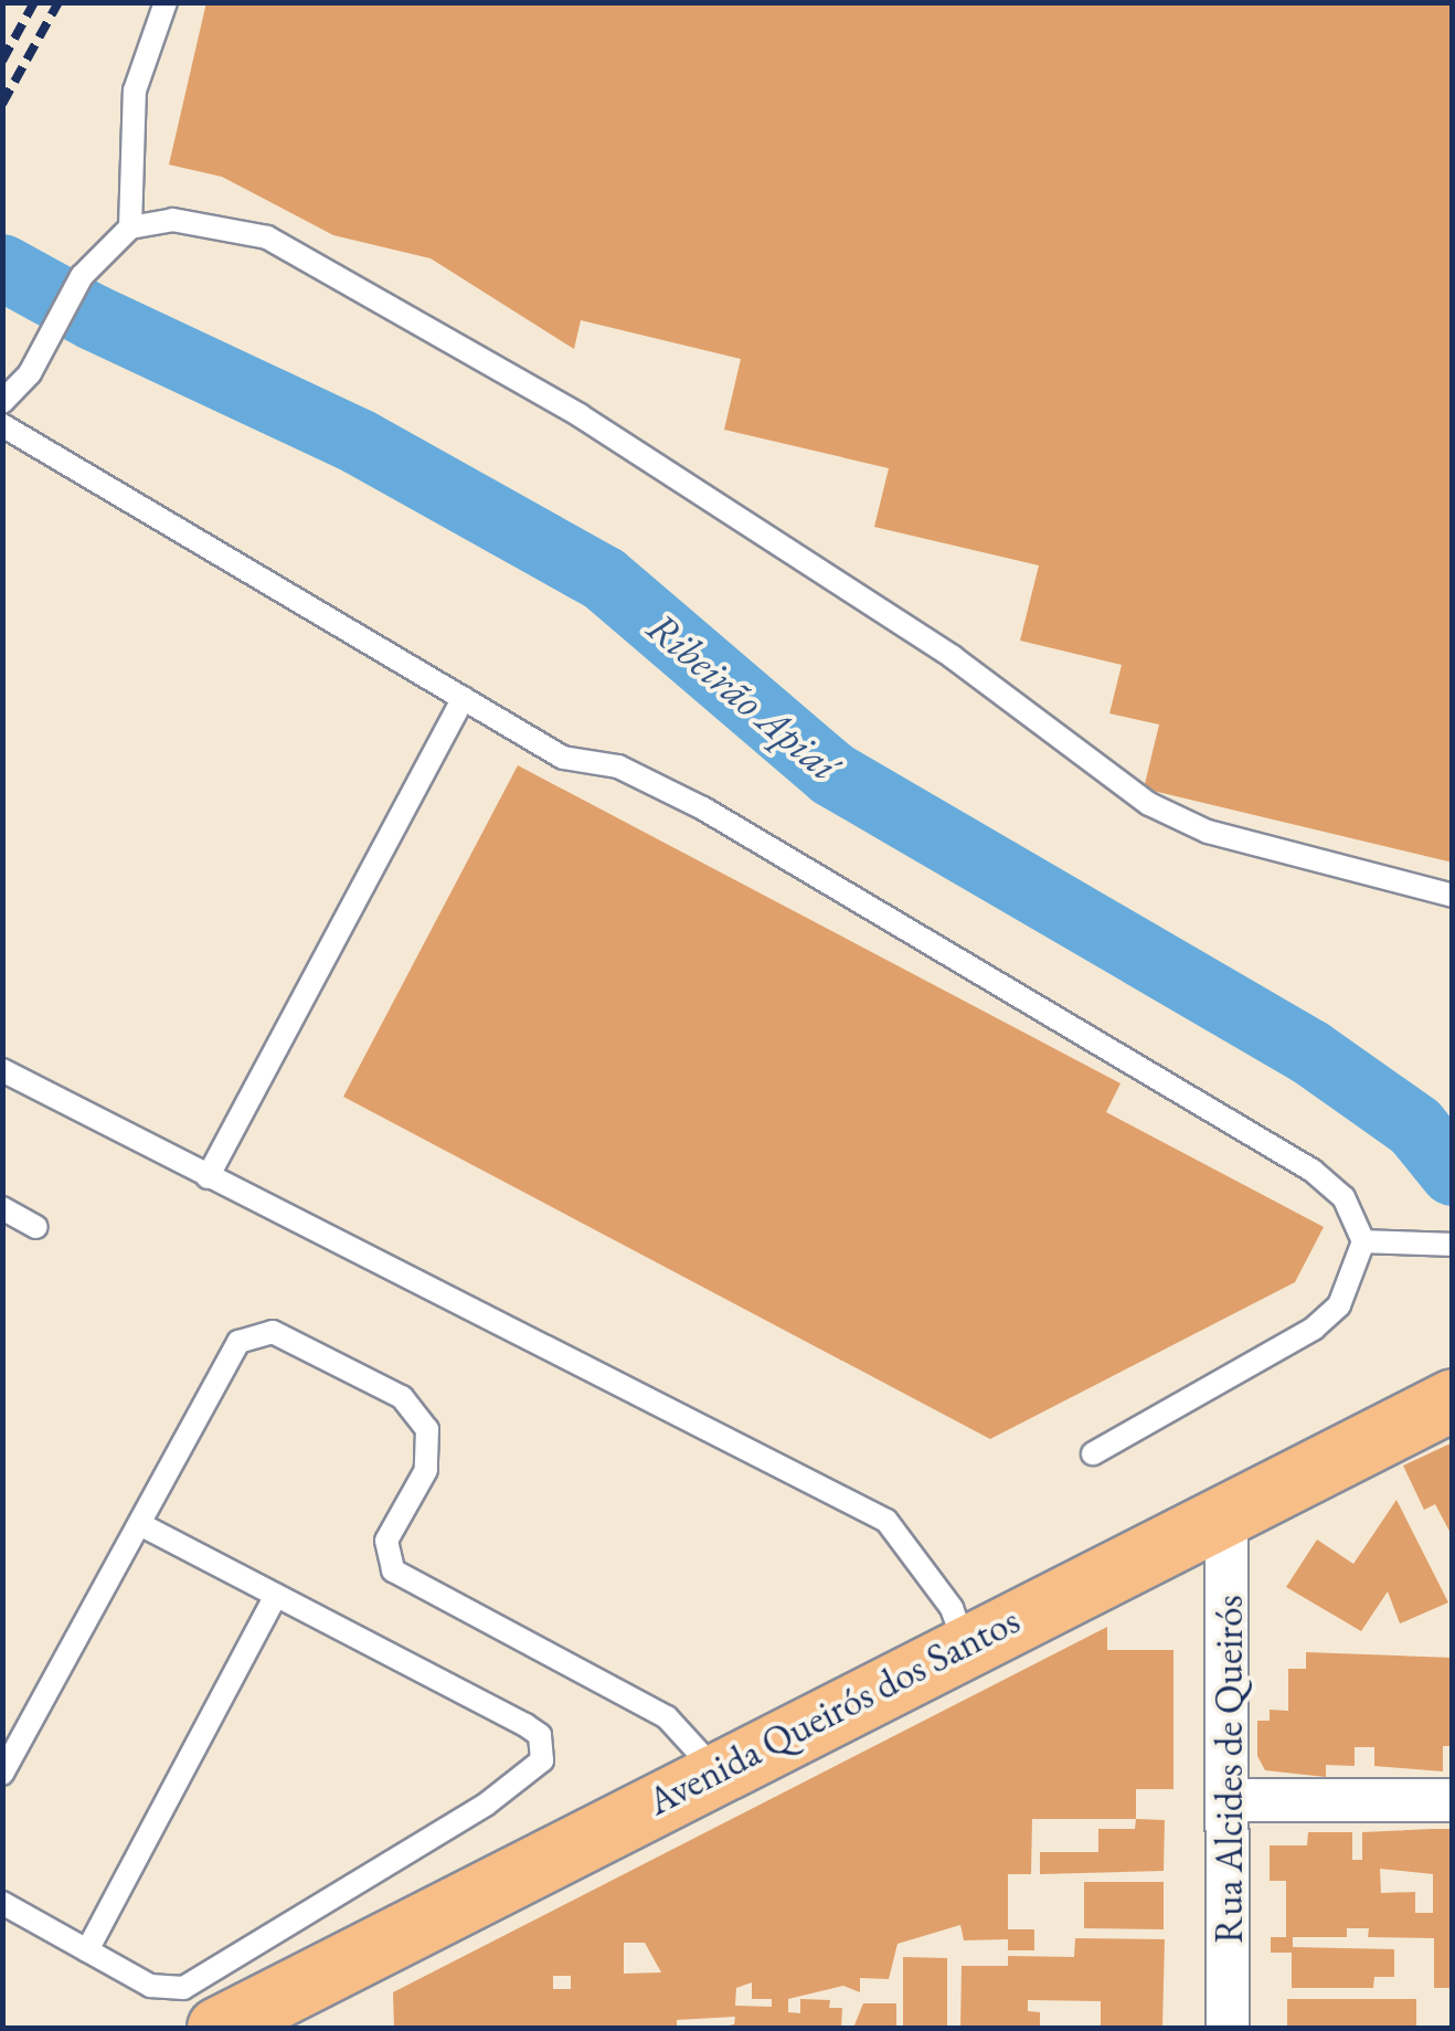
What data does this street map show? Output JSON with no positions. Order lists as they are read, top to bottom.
{
  "streets": {
    "main road": ["Avenida Queirós dos Santos"],
    "street": ["Rua Alcides de Queirós"]
  },
  "crossings": [
    ["Avenida Queirós dos Santos", "Rua Alcides de Queirós"]
  ],
  "water": ["Ribeirão Apiaí"]
}
